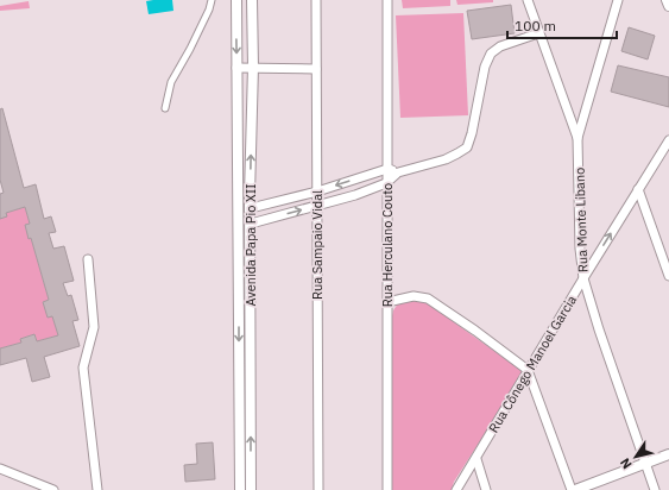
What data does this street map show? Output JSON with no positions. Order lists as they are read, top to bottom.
{
  "streets": {
    "street": [
      "Rua Monte Líbano",
      "Avenida Papa Pio XII",
      "Rua Sampaio Vidal",
      "Rua Herculano Couto",
      "Rua Cônego Manoel Garcia"
    ]
  },
  "crossings": [
    ["Rua Monte Líbano", "Rua Cônego Manoel Garcia"]
  ],
  "scale_bar": "100 m",
  "north": "bottom left"
}
